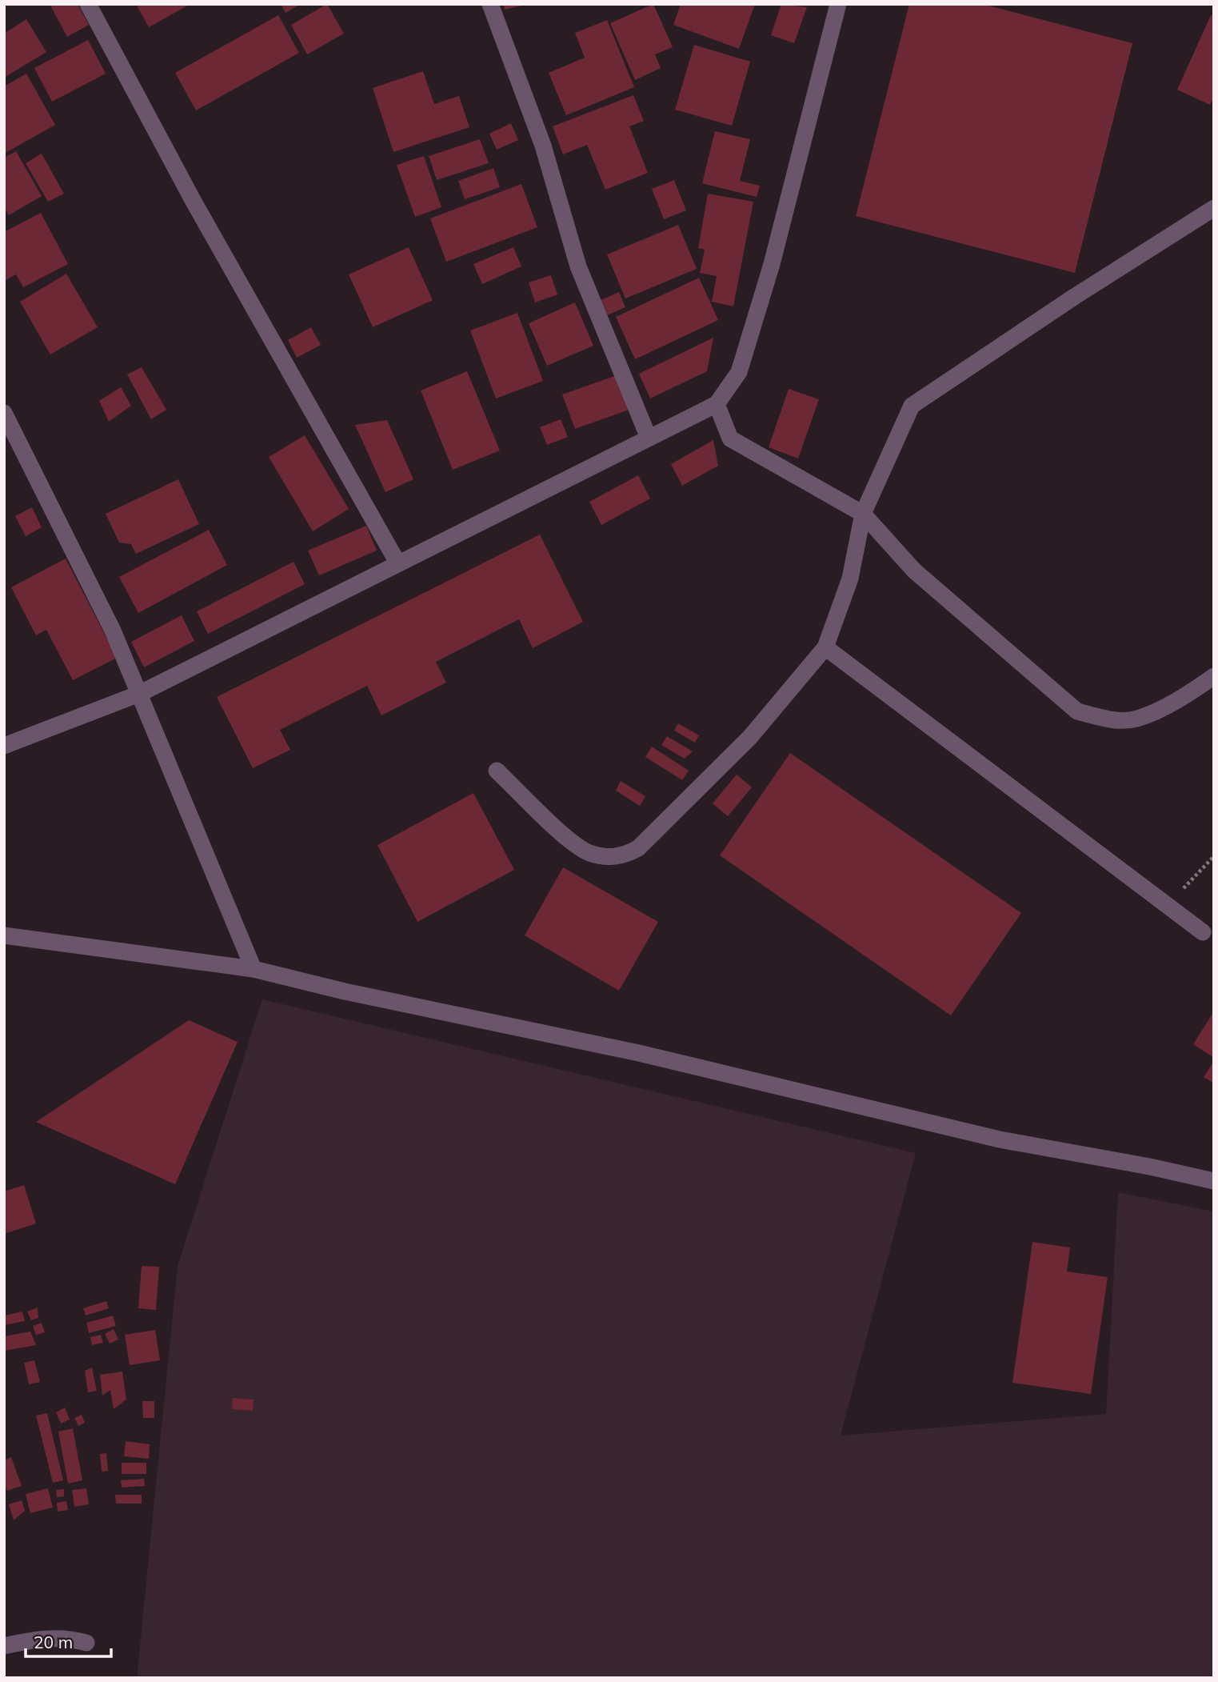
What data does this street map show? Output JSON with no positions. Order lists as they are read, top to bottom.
{
  "scale_bar": "20 m"
}
